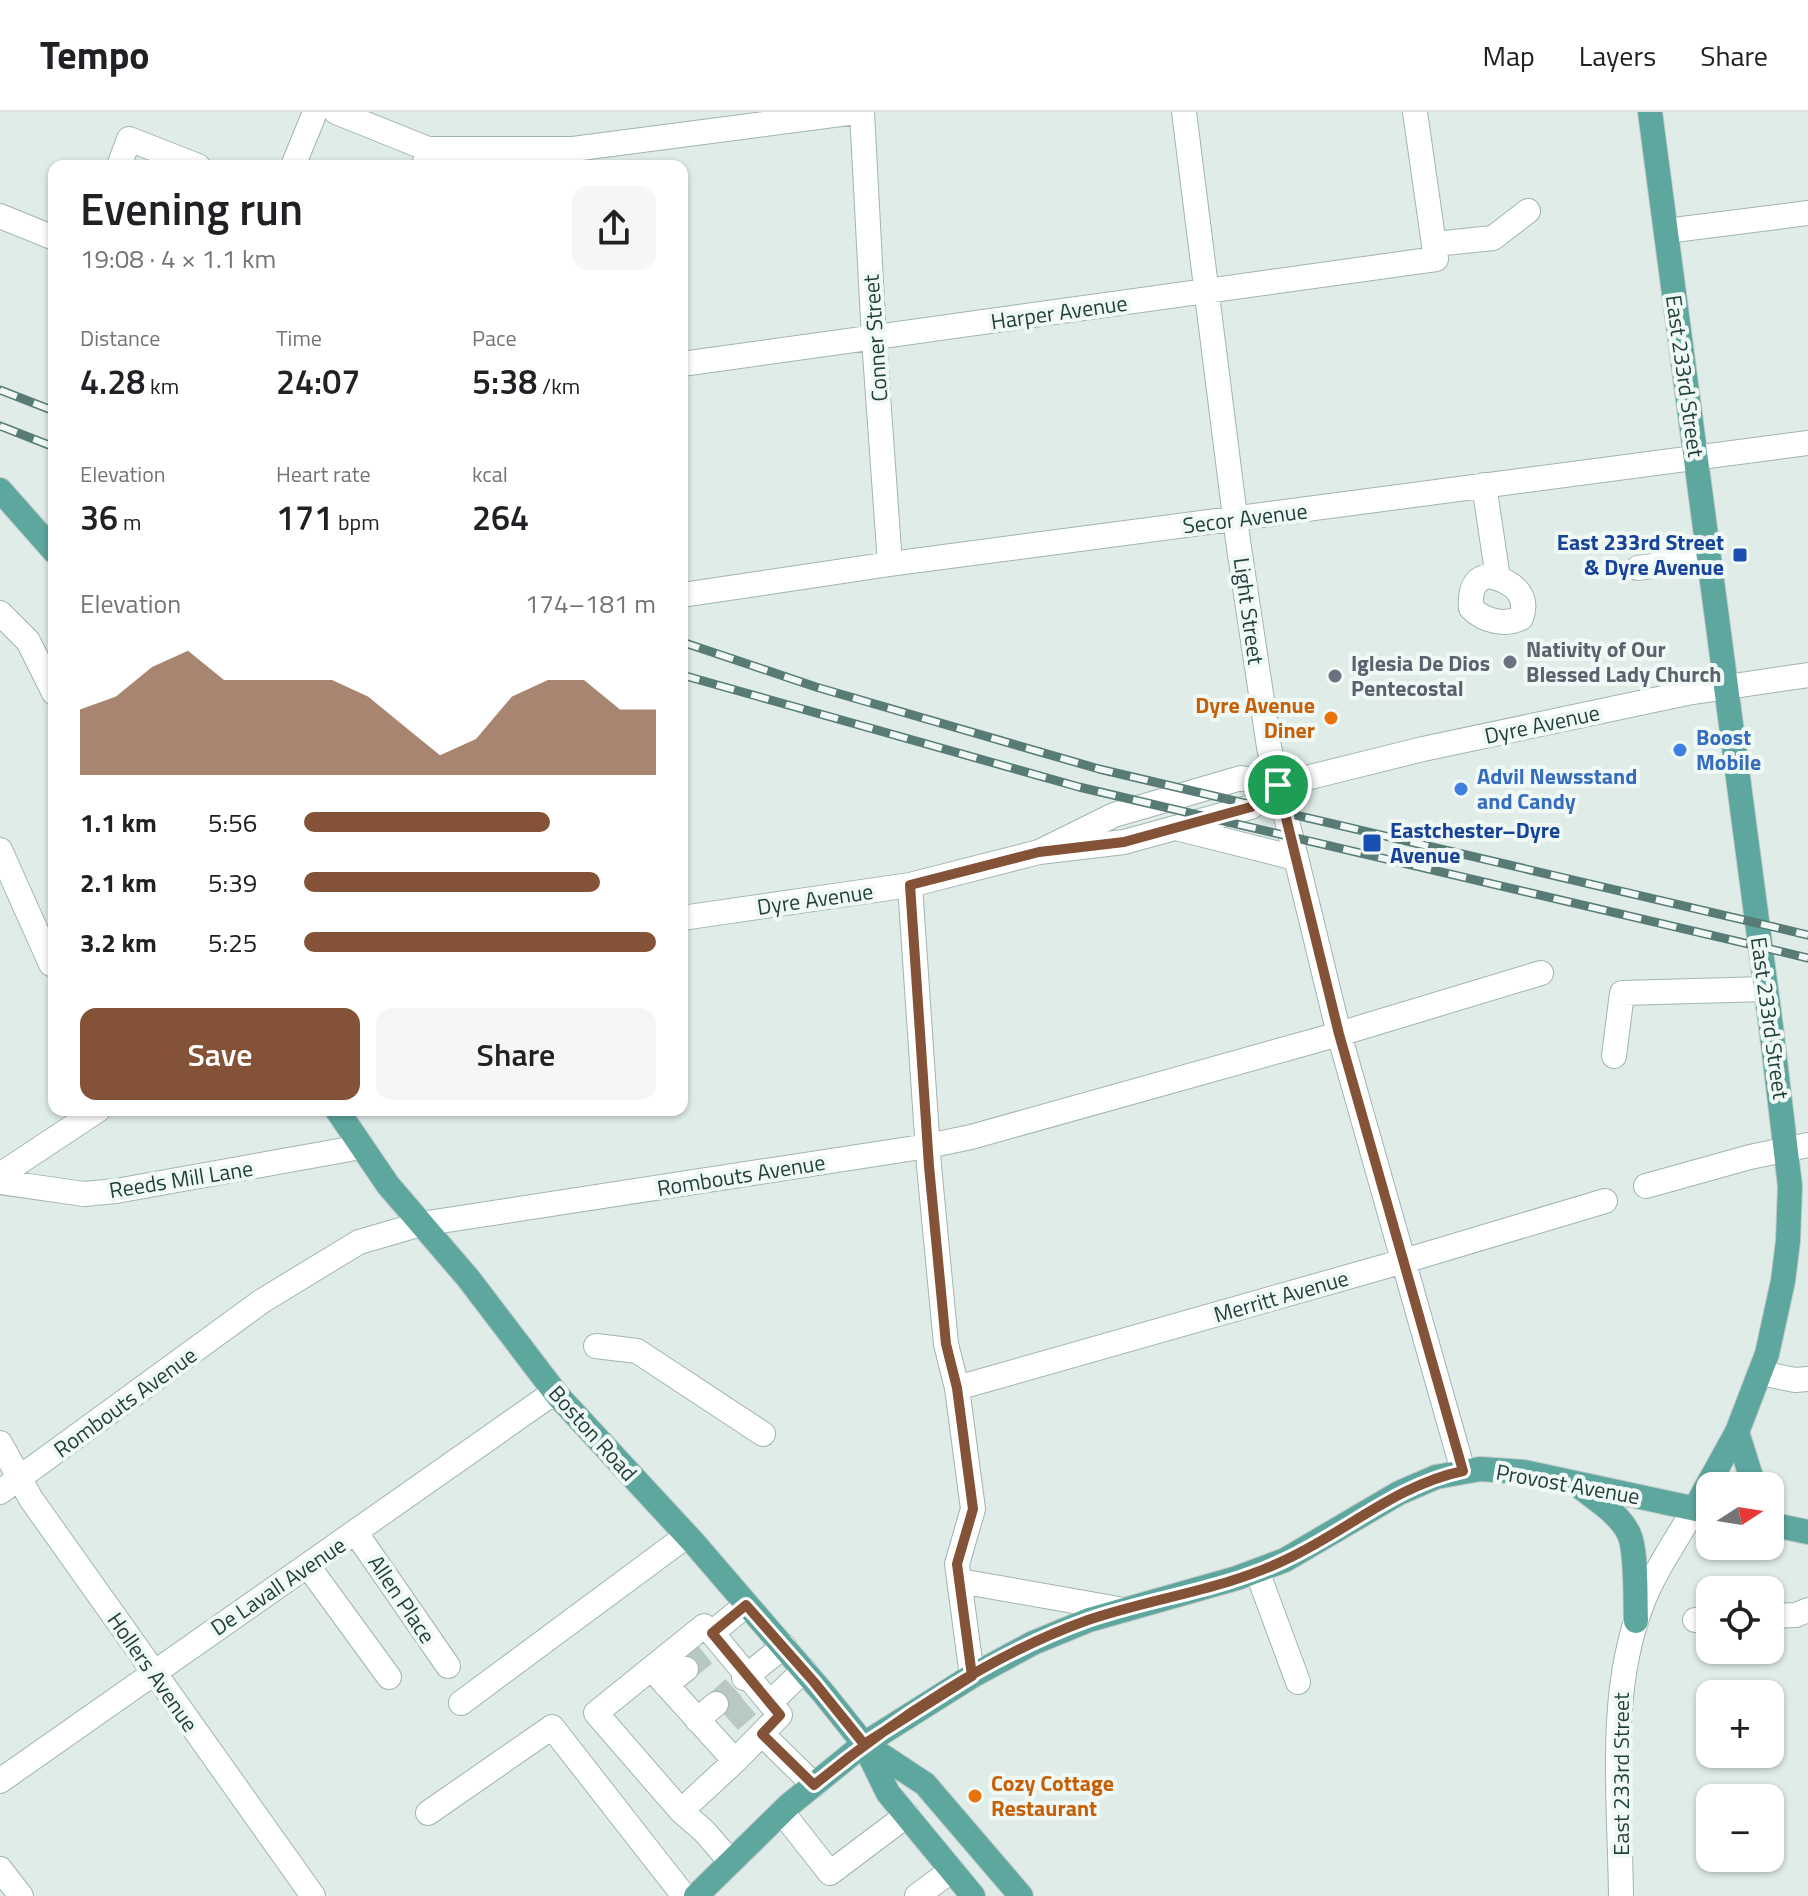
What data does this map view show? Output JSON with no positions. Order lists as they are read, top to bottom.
{
  "streets": {
    "main road": ["East 233rd Street", "Boston Road", "Provost Avenue"],
    "street": [
      "Harper Avenue",
      "Conner Street",
      "Secor Avenue",
      "Light Street",
      "Dyre Avenue",
      "Rombouts Avenue",
      "Reeds Mill Lane",
      "Merritt Avenue",
      "De Lavall Avenue",
      "Allen Place",
      "Hollers Avenue"
    ]
  },
  "crossings": [
    ["Harper Avenue", "Conner Street"],
    ["Harper Avenue", "Light Street"],
    ["Conner Street", "Secor Avenue"],
    ["East 233rd Street", "Secor Avenue"],
    ["East 233rd Street", "Dyre Avenue"],
    ["Secor Avenue", "Light Street"],
    ["Light Street", "Dyre Avenue"],
    ["Light Street", "Rombouts Avenue"],
    ["Light Street", "Merritt Avenue"],
    ["Light Street", "Provost Avenue"],
    ["Rombouts Avenue", "Boston Road"],
    ["Rombouts Avenue", "Hollers Avenue"],
    ["Reeds Mill Lane", "Boston Road"],
    ["Boston Road", "Provost Avenue"],
    ["Boston Road", "De Lavall Avenue"],
    ["De Lavall Avenue", "Allen Place"],
    ["De Lavall Avenue", "Hollers Avenue"]
  ],
  "places": {
    "transit": ["East 233rd Street & Dyre Avenue", "Eastchester–Dyre Avenue"],
    "other": [
      "Nativity of Our Blessed Lady Church",
      "Iglesia De Dios Pentecostal",
      "Dyre Avenue Diner",
      "Boost Mobile",
      "Advil Newsstand and Candy",
      "Cozy Cottage Restaurant"
    ]
  },
  "north": "right",
  "page": {
    "header": "Tempo",
    "nav": ["Map", "Layers", "Share"],
    "heading": ["Evening run", "19:08 · 4 × 1.1 km"],
    "stats": [
      ["Distance", "4.28 km"],
      ["Time", "24:07"],
      ["Pace", "5:38 /km"],
      ["Elevation", "36 m"],
      ["Heart rate", "171 bpm"],
      ["kcal", "264"]
    ],
    "chart": ["Elevation", "174–181 m"],
    "list": [
      {
        "name": "1.1 km",
        "note": "5:56"
      },
      {
        "name": "2.1 km",
        "note": "5:39"
      },
      {
        "name": "3.2 km",
        "note": "5:25"
      }
    ],
    "buttons": ["Save", "Share"],
    "map_buttons": ["+", "−"]
  }
}
